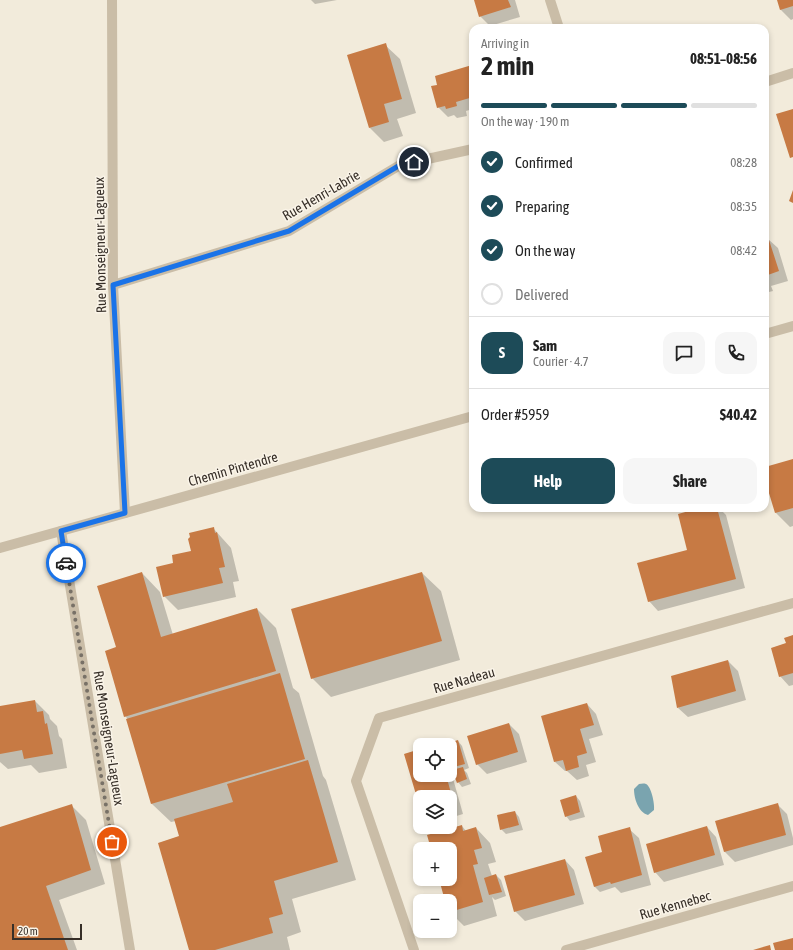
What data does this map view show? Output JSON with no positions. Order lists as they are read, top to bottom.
{
  "streets": {
    "street": [
      "Rue Henri-Labrie",
      "Rue Monseigneur-Lagueux",
      "Chemin Pintendre",
      "Rue Nadeau",
      "Rue Kennebec"
    ]
  },
  "crossings": [
    ["Rue Henri-Labrie", "Rue Monseigneur-Lagueux"],
    ["Rue Monseigneur-Lagueux", "Chemin Pintendre"]
  ],
  "scale_bar": "20 m",
  "page": {
    "heading": ["2 min", "Arriving in", "08:51–08:56"],
    "panel": [
      "Sam",
      "Courier · 4.7",
      "Order #5959",
      "$40.42"
    ],
    "bar": "On the way · 190 m",
    "list": [
      ["Confirmed", "08:28"],
      ["Preparing", "08:35"],
      ["On the way", "08:42"],
      "Delivered"
    ],
    "round": "S",
    "buttons": ["Help", "Share"],
    "map_buttons": ["+", "−"],
    "scale": "20 m"
  }
}
